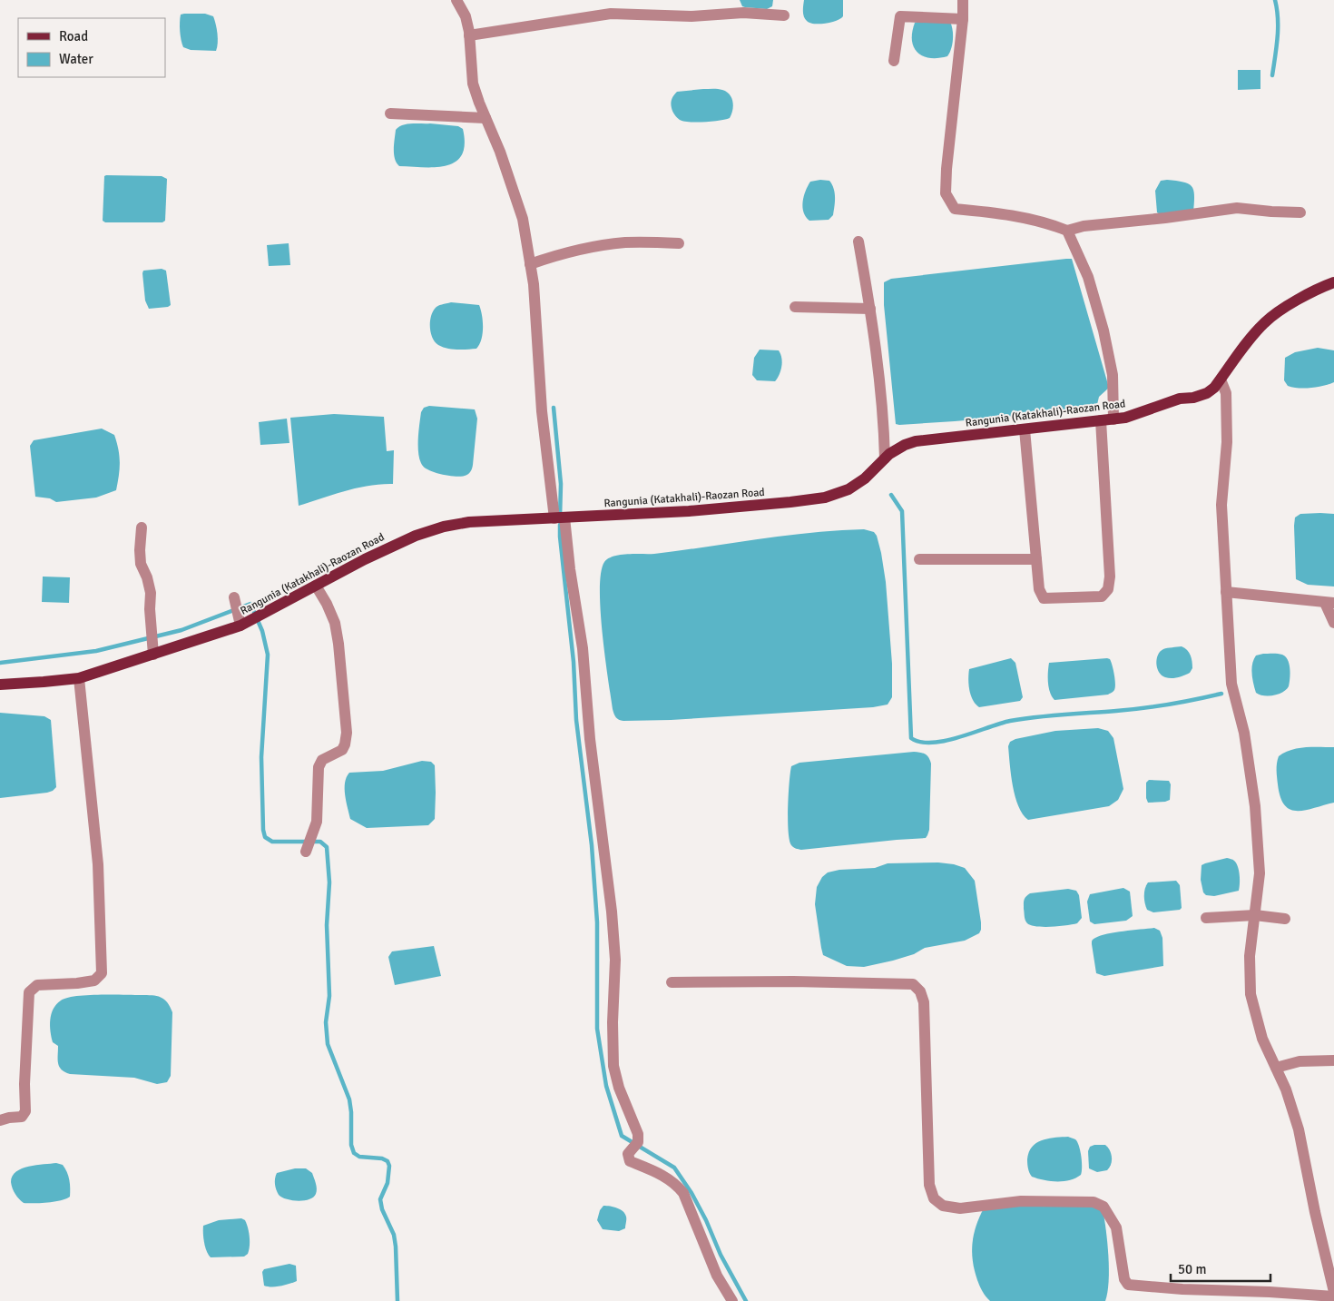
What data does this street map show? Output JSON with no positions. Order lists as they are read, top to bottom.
{
  "streets": {
    "main road": ["Rangunia (Katakhali)-Raozan Road"]
  },
  "legend": ["Road", "Water"],
  "scale_bar": "50 m"
}
